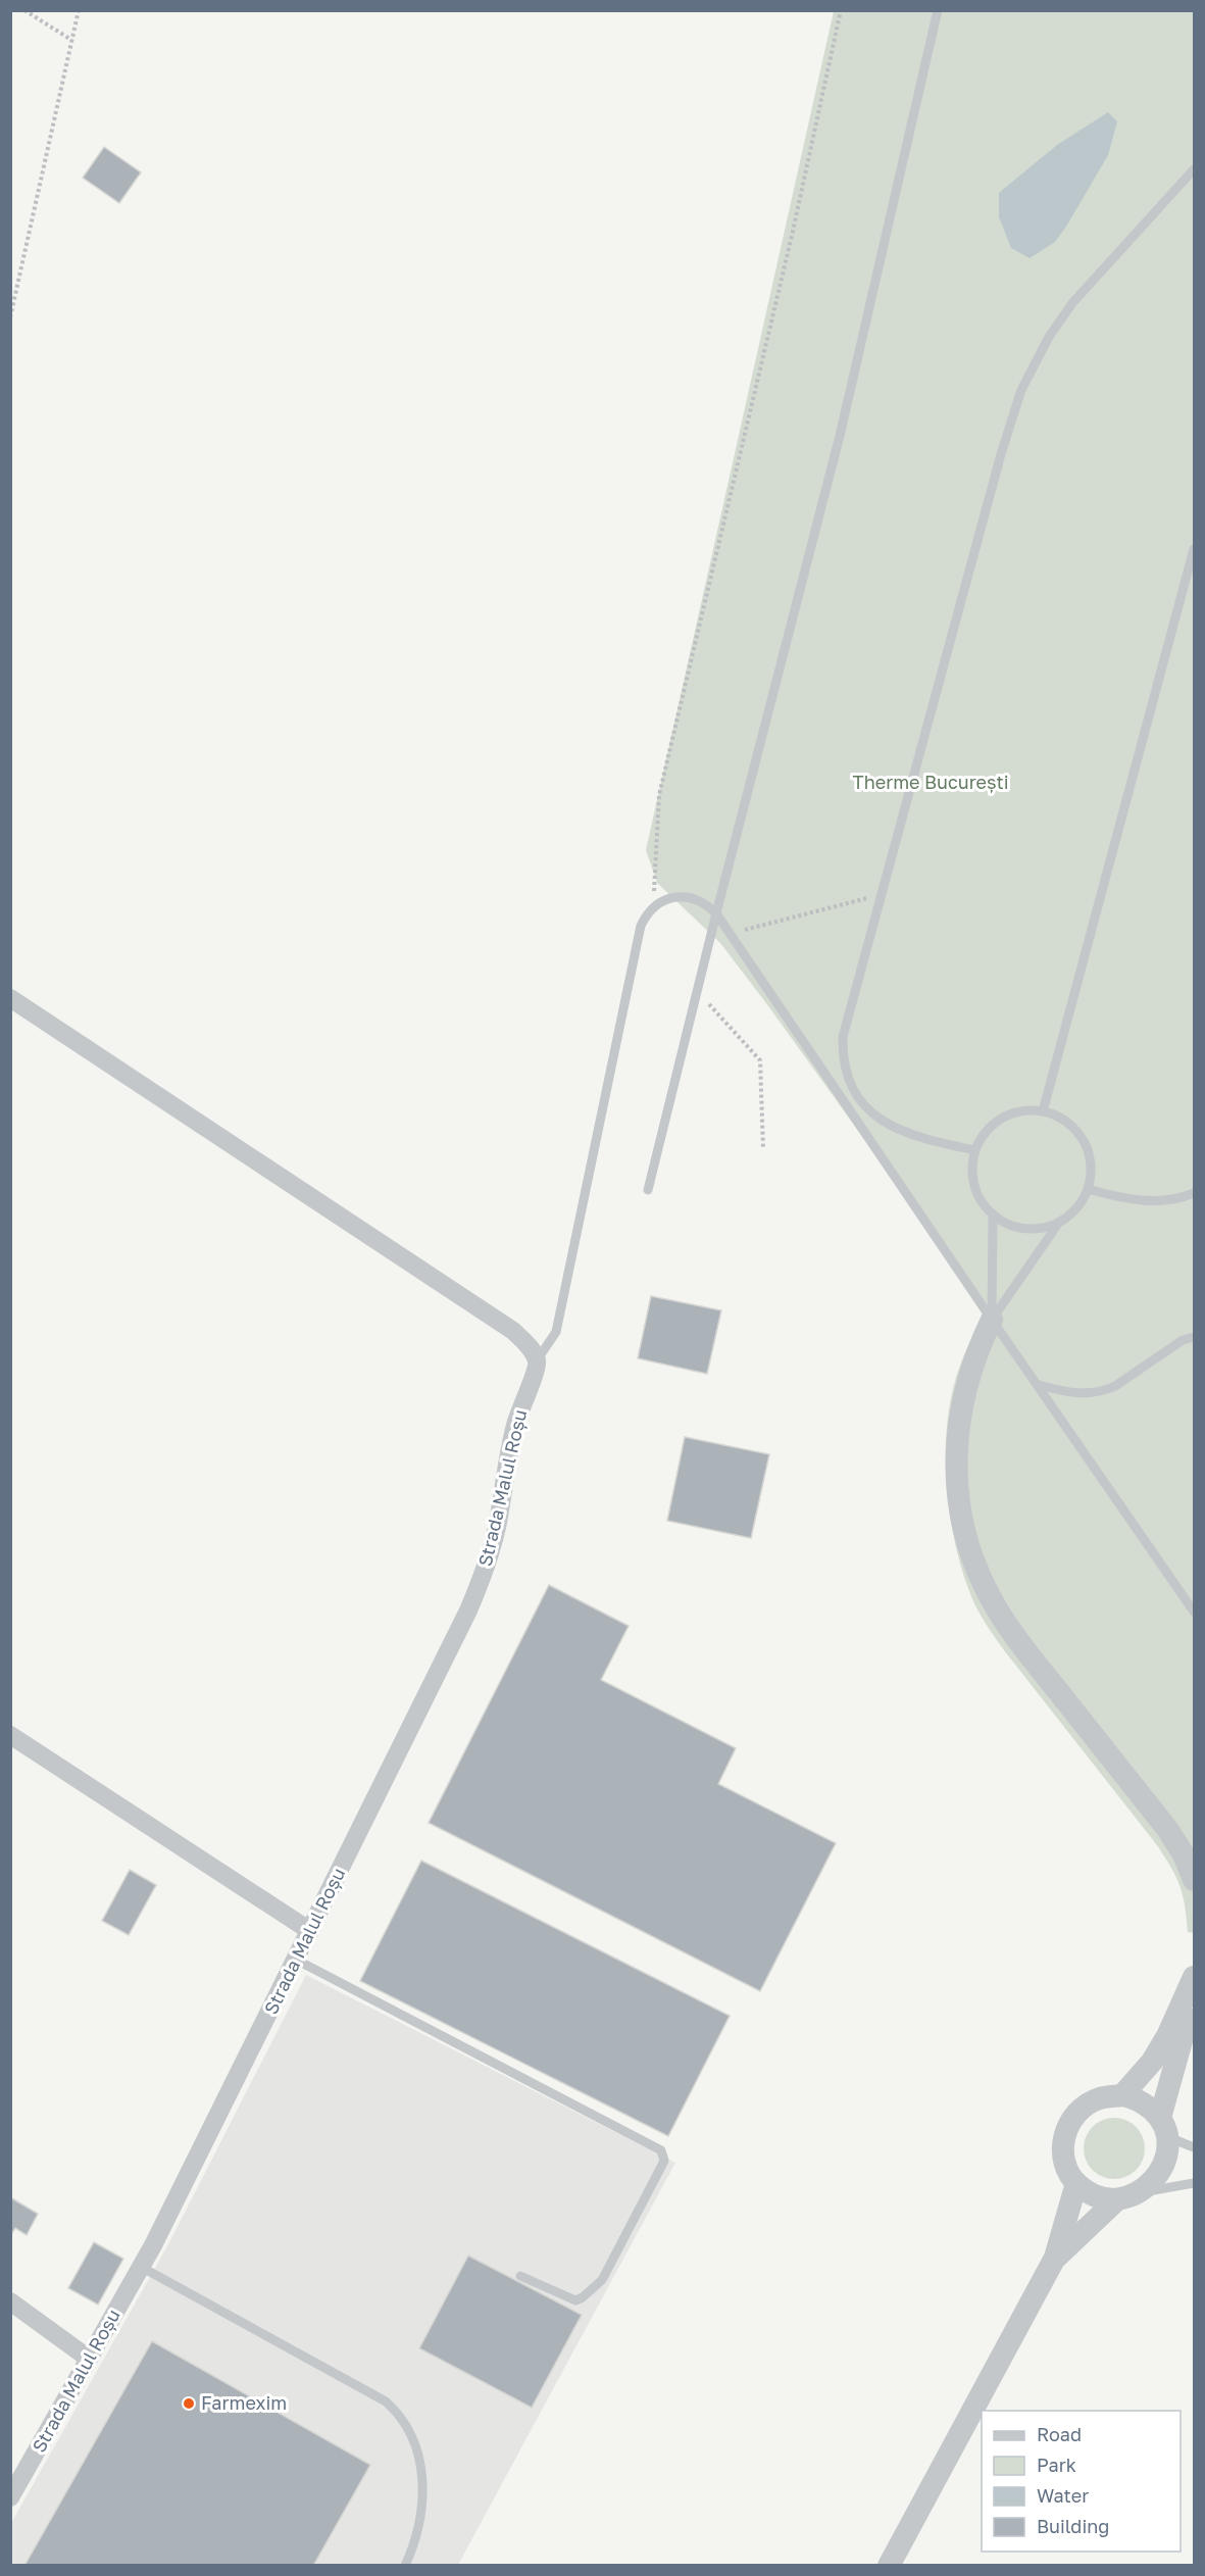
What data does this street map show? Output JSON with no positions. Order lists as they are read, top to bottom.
{
  "streets": {
    "street": ["Strada Malul Roșu"]
  },
  "parks": ["Therme București"],
  "places": ["Farmexim"],
  "legend": [
    "Road",
    "Park",
    "Water",
    "Building"
  ]
}
